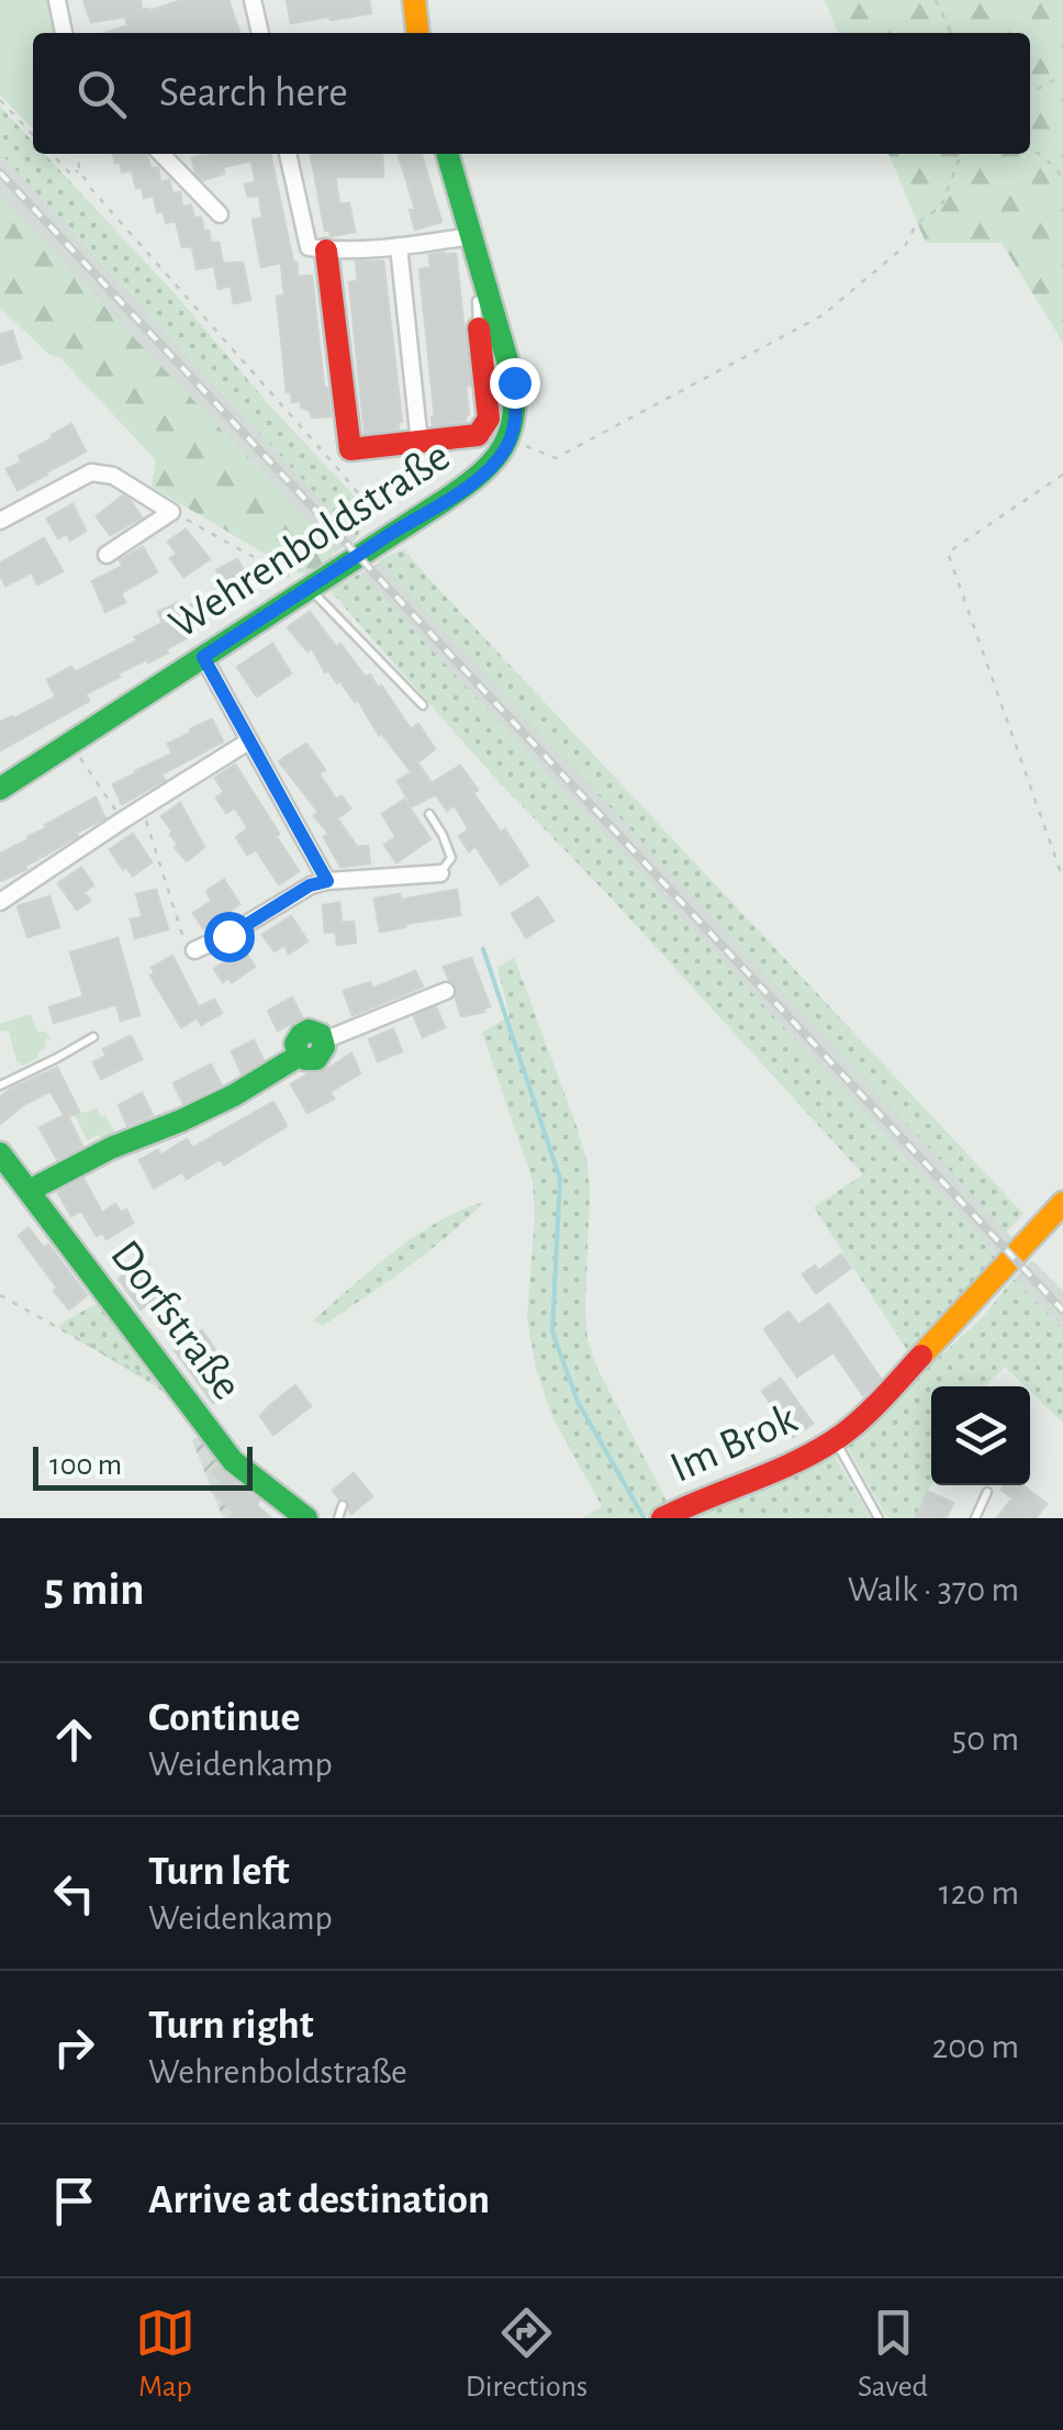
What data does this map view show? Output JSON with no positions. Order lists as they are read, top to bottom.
{
  "streets": {
    "street": ["Wehrenboldstraße", "Dorfstraße", "Im Brok"]
  },
  "scale_bar": "100 m",
  "page": {
    "search": "Search here",
    "scale": "100 m",
    "heading": ["5 min", "Walk · 370 m"],
    "list": [
      ["Continue", "Weidenkamp", "50 m"],
      ["Turn left", "Weidenkamp", "120 m"],
      ["Turn right", "Wehrenboldstraße", "200 m"],
      "Arrive at destination"
    ],
    "nav": ["Map", "Directions", "Saved"]
  }
}
